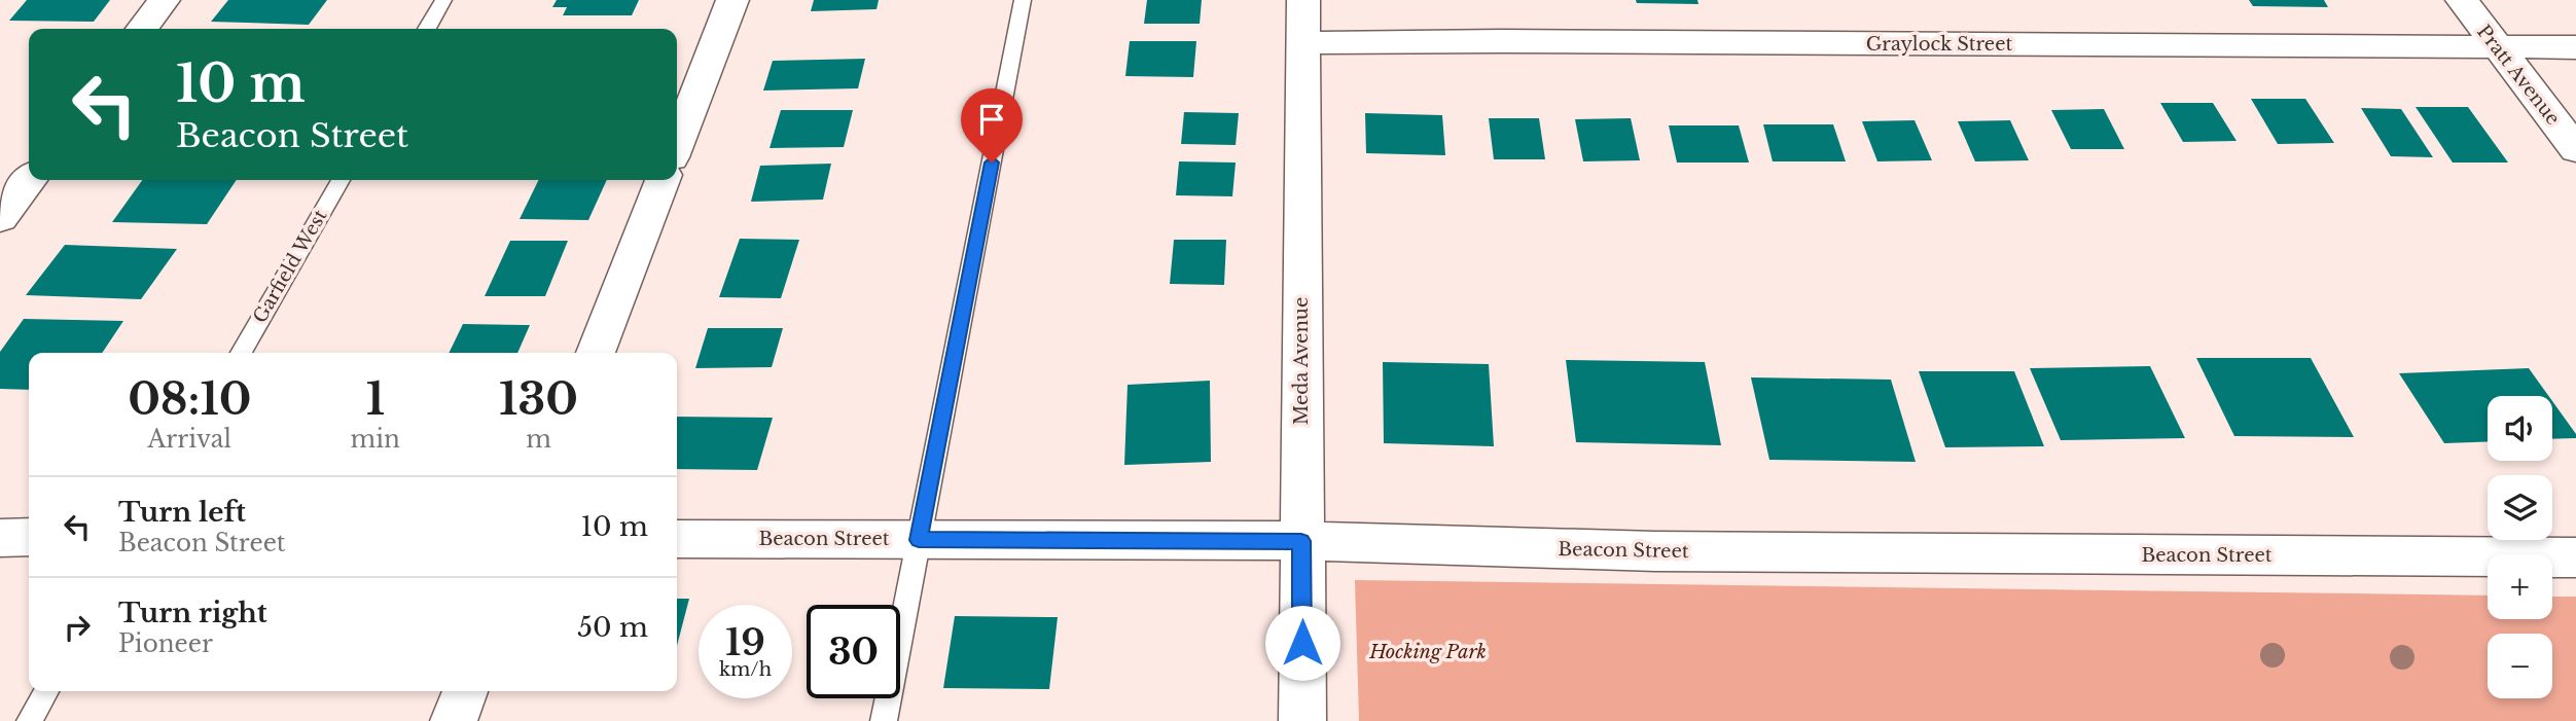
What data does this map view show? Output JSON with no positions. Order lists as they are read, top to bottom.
{
  "streets": {
    "street": [
      "Graylock Street",
      "Pratt Avenue",
      "Meda Avenue",
      "Beacon Street"
    ],
    "lane": ["Garfield West"]
  },
  "crossings": [
    ["Graylock Street", "Pratt Avenue"],
    ["Graylock Street", "Meda Avenue"],
    ["Meda Avenue", "Beacon Street"]
  ],
  "parks": ["Hocking Park"],
  "page": {
    "turn": ["10 m", "Beacon Street"],
    "eta": [
      "08:10",
      "Arrival",
      "1",
      "min",
      "130",
      "m"
    ],
    "map_buttons": ["+", "−"],
    "list": [
      {
        "name": "Turn left",
        "note": "Beacon Street",
        "value": "10 m"
      },
      {
        "name": "Turn right",
        "note": "Pioneer",
        "value": "50 m"
      }
    ],
    "speed": "19 km/h",
    "limit": "30"
  }
}
